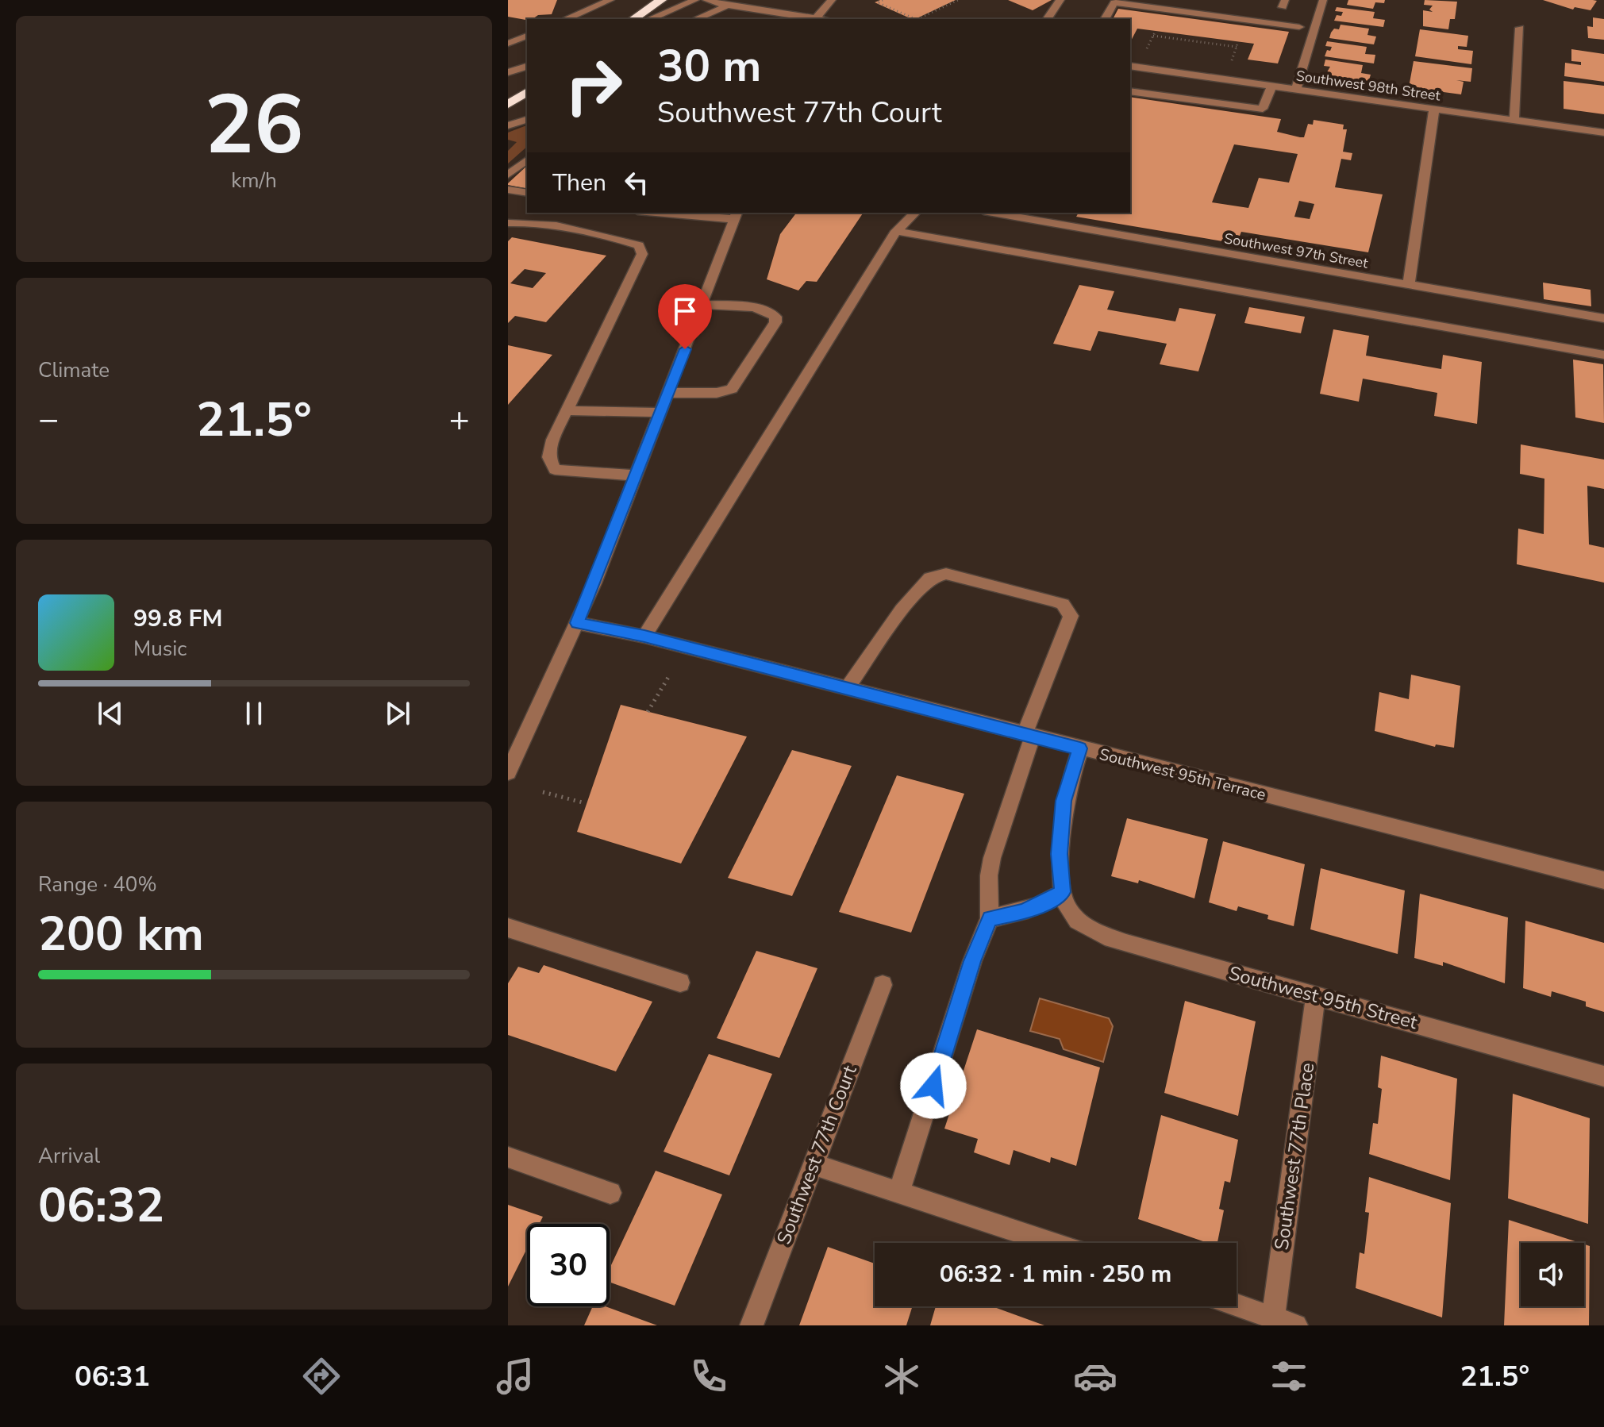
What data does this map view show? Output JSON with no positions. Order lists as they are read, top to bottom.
{
  "streets": {
    "street": [
      "Southwest 98th Street",
      "Southwest 97th Street",
      "Southwest 95th Terrace",
      "Southwest 95th Street",
      "Southwest 77th Court",
      "Southwest 77th Place"
    ]
  },
  "crossings": [
    ["Southwest 95th Street", "Southwest 77th Place"]
  ],
  "page": {
    "tile": [
      ["26", "km/h"],
      "Climate",
      ["Range · 40%", "200 km"],
      ["Arrival", "06:32"]
    ],
    "turn": ["30 m", "Southwest 77th Court"],
    "then": "Then",
    "heat": ["−", "21.5°", "+"],
    "song": ["99.8 FM", "Music"],
    "limit": "30",
    "trip": "06:32 · 1 min · 250 m",
    "tabs": ["06:31", "21.5°"]
  }
}
